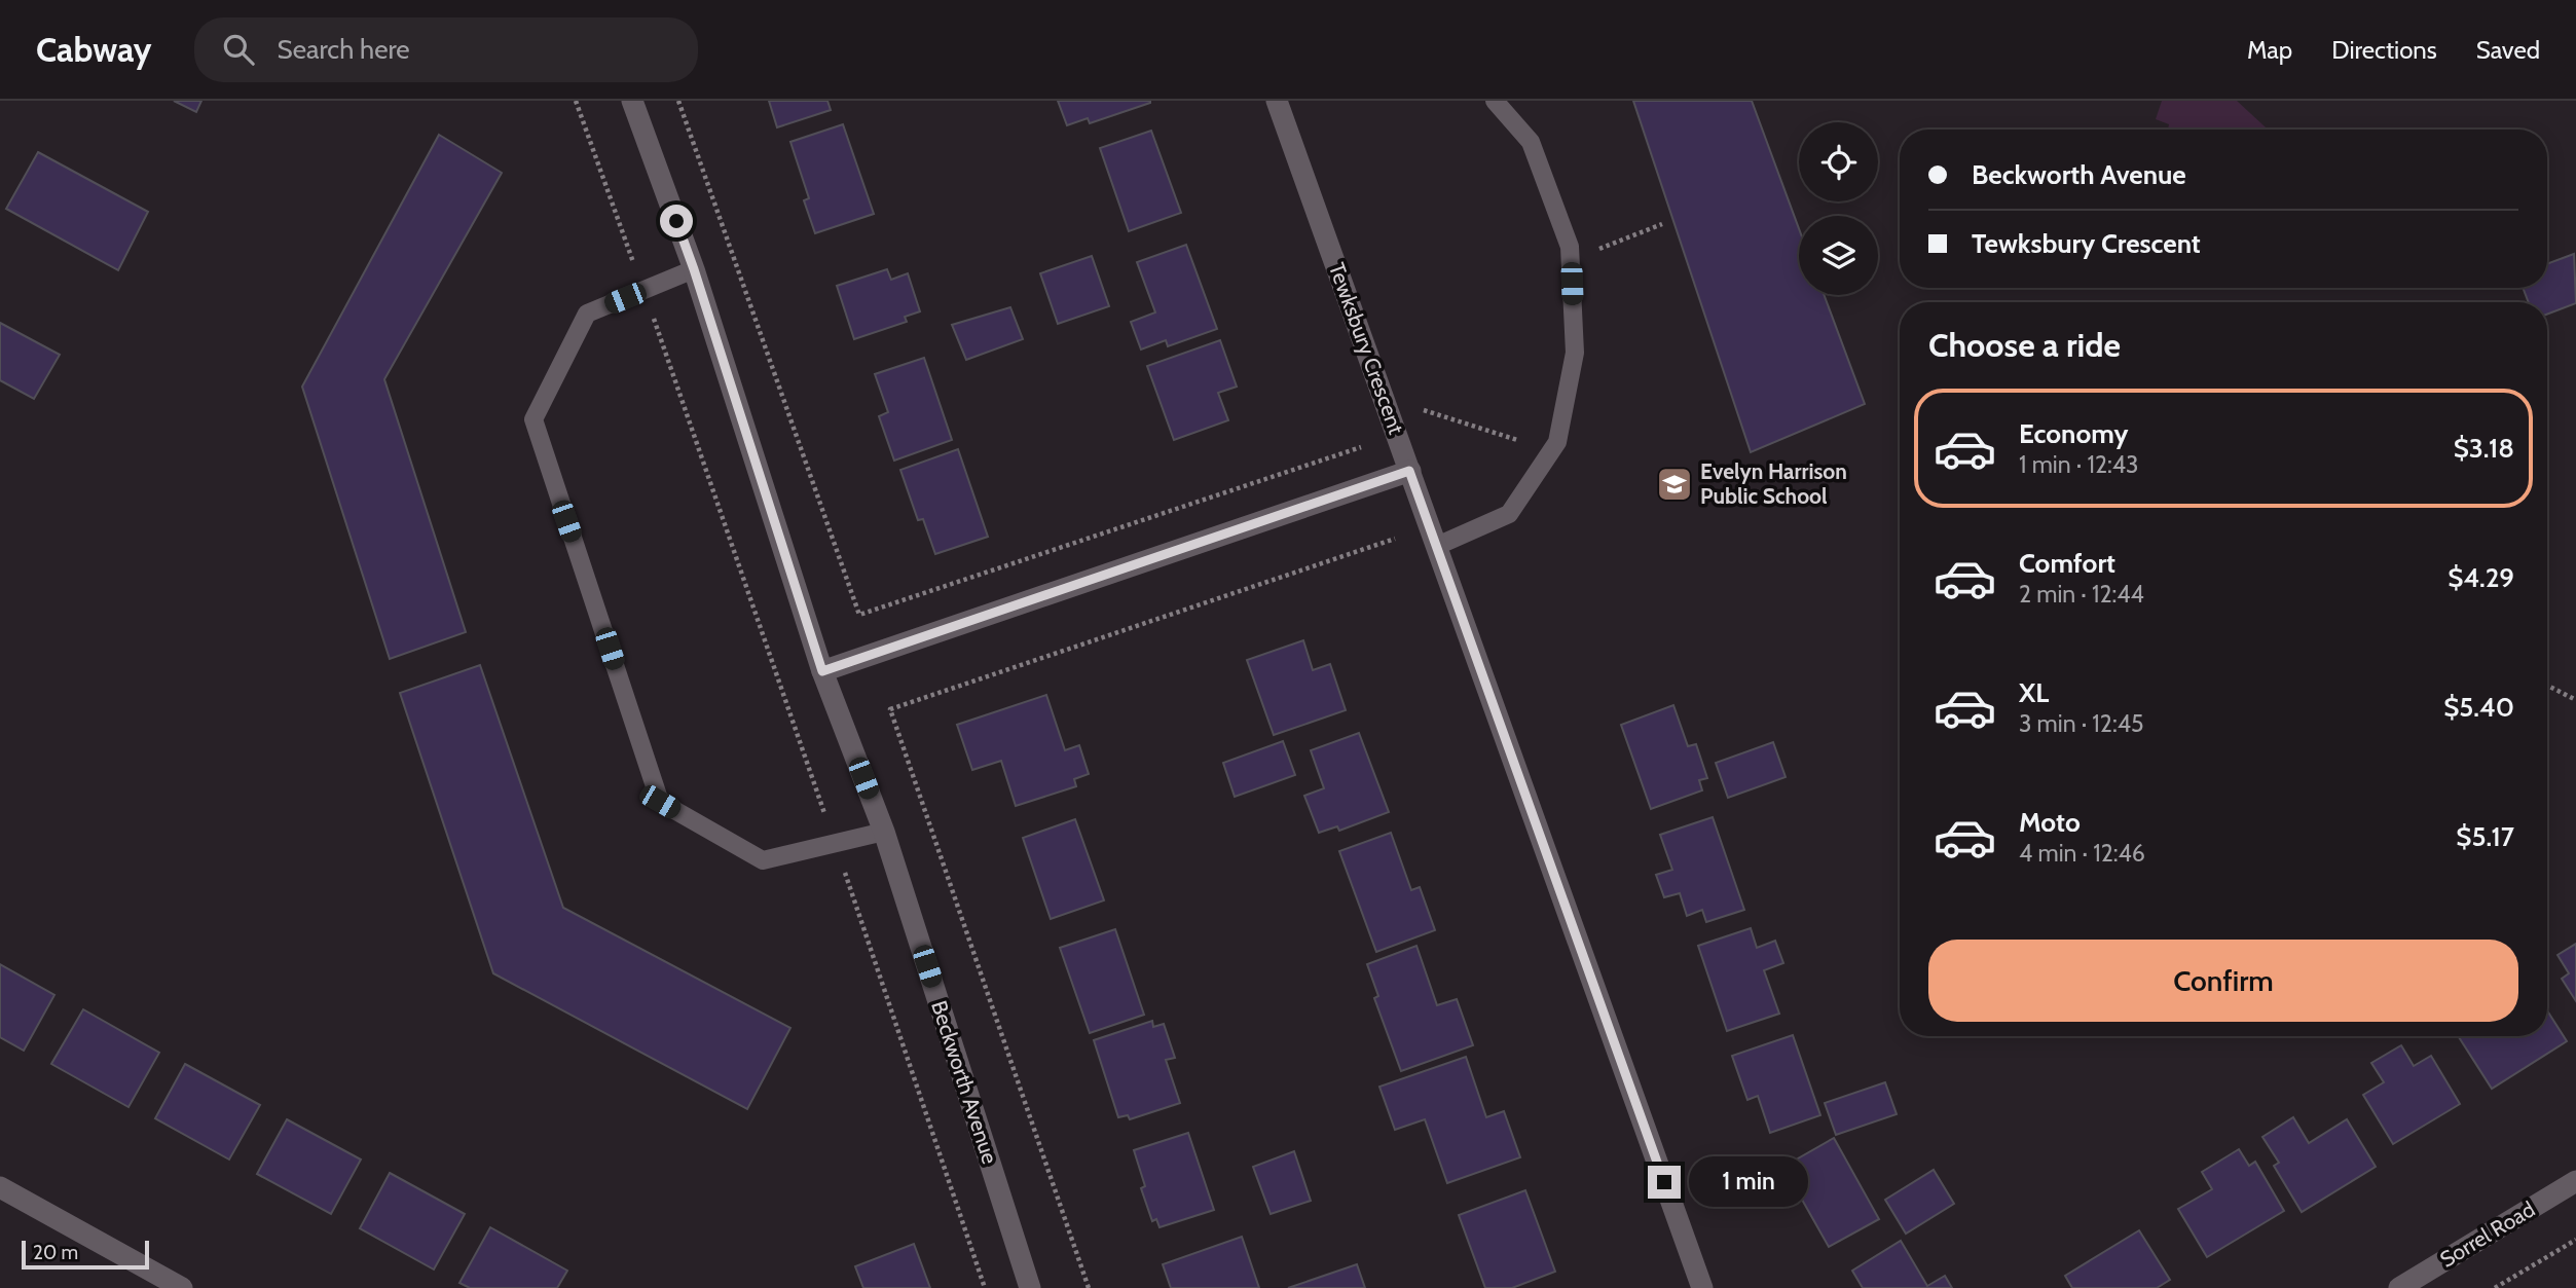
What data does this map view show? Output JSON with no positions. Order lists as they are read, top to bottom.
{
  "streets": {
    "street": ["Tewksbury Crescent", "Beckworth Avenue", "Sorrel Road"]
  },
  "places": {
    "school or university": ["Evelyn Harrison Public School"]
  },
  "scale_bar": "20 m",
  "page": {
    "header": "Cabway",
    "search": "Search here",
    "nav": ["Map", "Directions", "Saved"],
    "banner": ["Beckworth Avenue", "Tewksbury Crescent"],
    "heading": "Choose a ride",
    "list": [
      {
        "name": "Economy",
        "note": "1 min · 12:43",
        "value": "$3.18"
      },
      {
        "name": "Comfort",
        "note": "2 min · 12:44",
        "value": "$4.29"
      },
      {
        "name": "XL",
        "note": "3 min · 12:45",
        "value": "$5.40"
      },
      {
        "name": "Moto",
        "note": "4 min · 12:46",
        "value": "$5.17"
      }
    ],
    "buttons": "Confirm",
    "bubble": "1 min",
    "scale": "20 m"
  }
}
